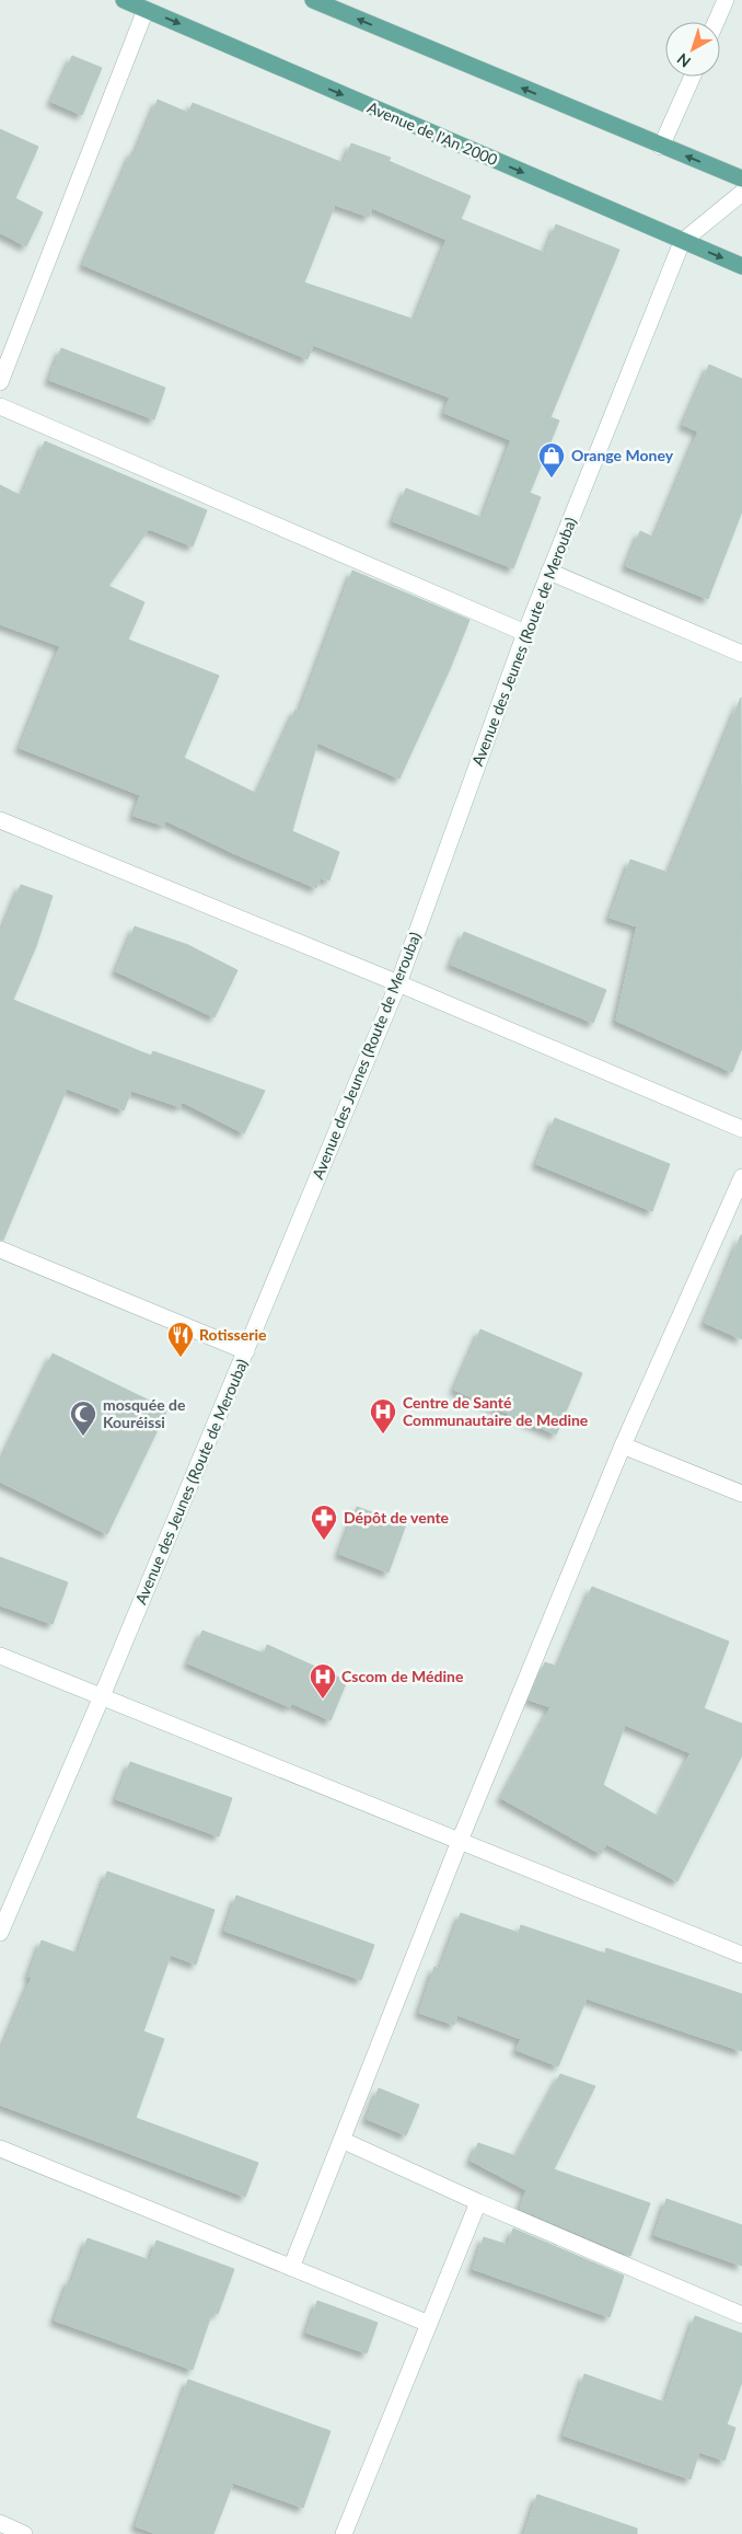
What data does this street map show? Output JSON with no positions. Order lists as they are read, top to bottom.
{
  "streets": {
    "main road": ["Avenue de l'An 2000"],
    "street": ["Avenue des Jeunes (Route de Merouba)"]
  },
  "crossings": [
    ["Avenue de l'An 2000", "Avenue des Jeunes (Route de Merouba)"]
  ],
  "places": {
    "shop": ["Orange Money"],
    "restaurant": ["Rotisserie"],
    "hospital": ["Centre de Santé Communautaire de Medine", "Cscom de Médine"],
    "mosque": ["mosquée de Kouréissi"],
    "pharmacy": ["Dépôt de vente"]
  },
  "north": "bottom left"
}
